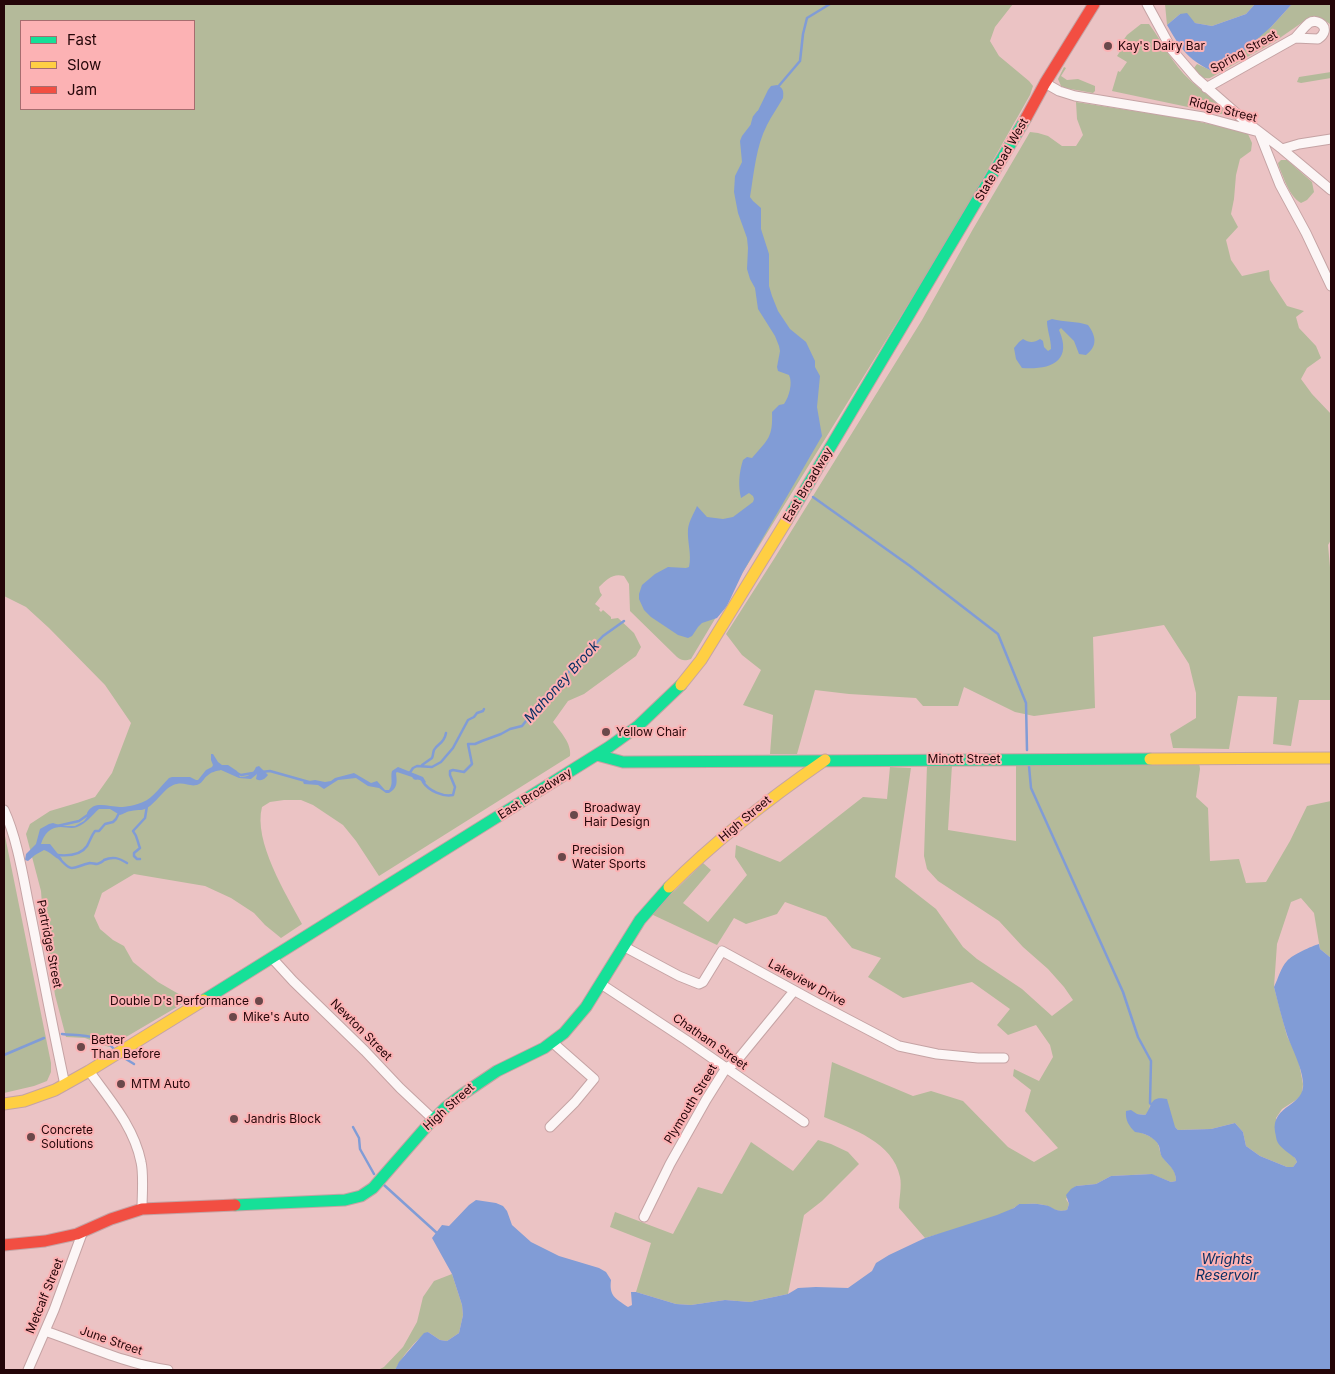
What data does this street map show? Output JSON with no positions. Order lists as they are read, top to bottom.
{
  "streets": {
    "street": [
      "Spring Street",
      "Ridge Street",
      "State Road West",
      "East Broadway",
      "Minott Street",
      "High Street",
      "Partridge Street",
      "Lakeview Drive",
      "Newton Street",
      "Chatham Street",
      "Plymouth Street",
      "Metcalf Street",
      "June Street"
    ]
  },
  "crossings": [
    ["Ridge Street", "State Road West"],
    ["State Road West", "East Broadway"],
    ["East Broadway", "Minott Street"],
    ["East Broadway", "Partridge Street"],
    ["East Broadway", "Newton Street"],
    ["Minott Street", "High Street"],
    ["High Street", "Lakeview Drive"],
    ["High Street", "Newton Street"],
    ["High Street", "Chatham Street"],
    ["High Street", "Metcalf Street"],
    ["Lakeview Drive", "Plymouth Street"],
    ["Chatham Street", "Plymouth Street"],
    ["Metcalf Street", "June Street"]
  ],
  "water": ["Mahoney Brook", "Wrights Reservoir"],
  "places": [
    "Kay's Dairy Bar",
    "Yellow Chair",
    "Broadway Hair Design",
    "Precision Water Sports",
    "Double D's Performance",
    "Mike's Auto",
    "Better Than Before",
    "MTM Auto",
    "Jandris Block",
    "Concrete Solutions"
  ],
  "legend": ["Fast", "Slow", "Jam"]
}
